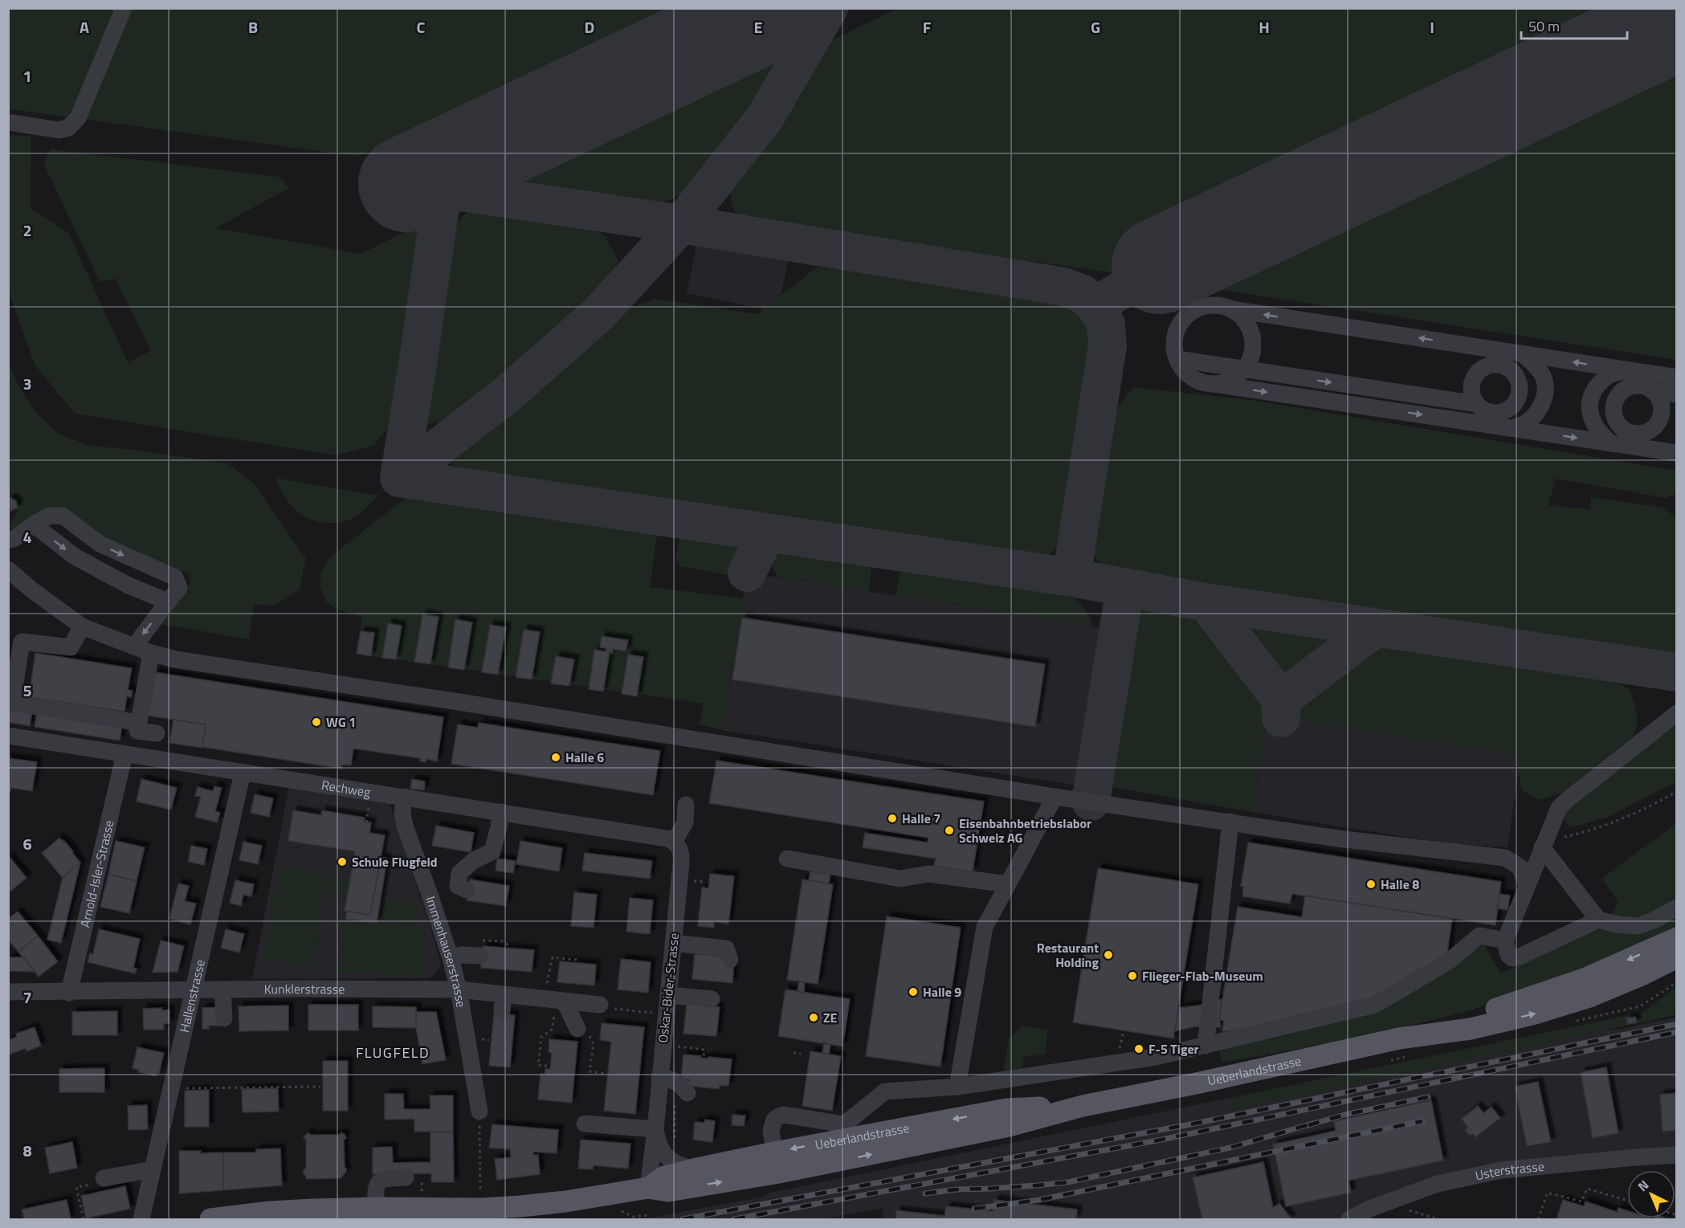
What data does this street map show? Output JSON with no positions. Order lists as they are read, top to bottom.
{
  "streets": {
    "main road": ["Ueberlandstrasse"],
    "street": [
      "Rechweg",
      "Arnold-Isler-Strasse",
      "Immenhauserstrasse",
      "Oskar-Bider-Strasse",
      "Kunklerstrasse",
      "Hallenstrasse",
      "Usterstrasse"
    ]
  },
  "crossings": [
    ["Rechweg", "Arnold-Isler-Strasse"],
    ["Rechweg", "Immenhauserstrasse"],
    ["Rechweg", "Oskar-Bider-Strasse"],
    ["Rechweg", "Hallenstrasse"],
    ["Arnold-Isler-Strasse", "Kunklerstrasse"],
    ["Immenhauserstrasse", "Kunklerstrasse"],
    ["Oskar-Bider-Strasse", "Ueberlandstrasse"],
    ["Kunklerstrasse", "Hallenstrasse"]
  ],
  "districts": ["FLUGFELD"],
  "places": [
    "WG 1",
    "Halle 6",
    "Halle 7",
    "Eisenbahnbetriebslabor Schweiz AG",
    "Schule Flugfeld",
    "Halle 8",
    "Restaurant Holding",
    "Flieger-Flab-Museum",
    "Halle 9",
    "ZE",
    "F-5 Tiger"
  ],
  "scale_bar": "50 m",
  "north": "top left",
  "grid": {
    "columns": [
      "A",
      "B",
      "C",
      "D",
      "E",
      "F",
      "G",
      "H",
      "I"
    ],
    "rows": [
      "1",
      "2",
      "3",
      "4",
      "5",
      "6",
      "7",
      "8"
    ]
  }
}
